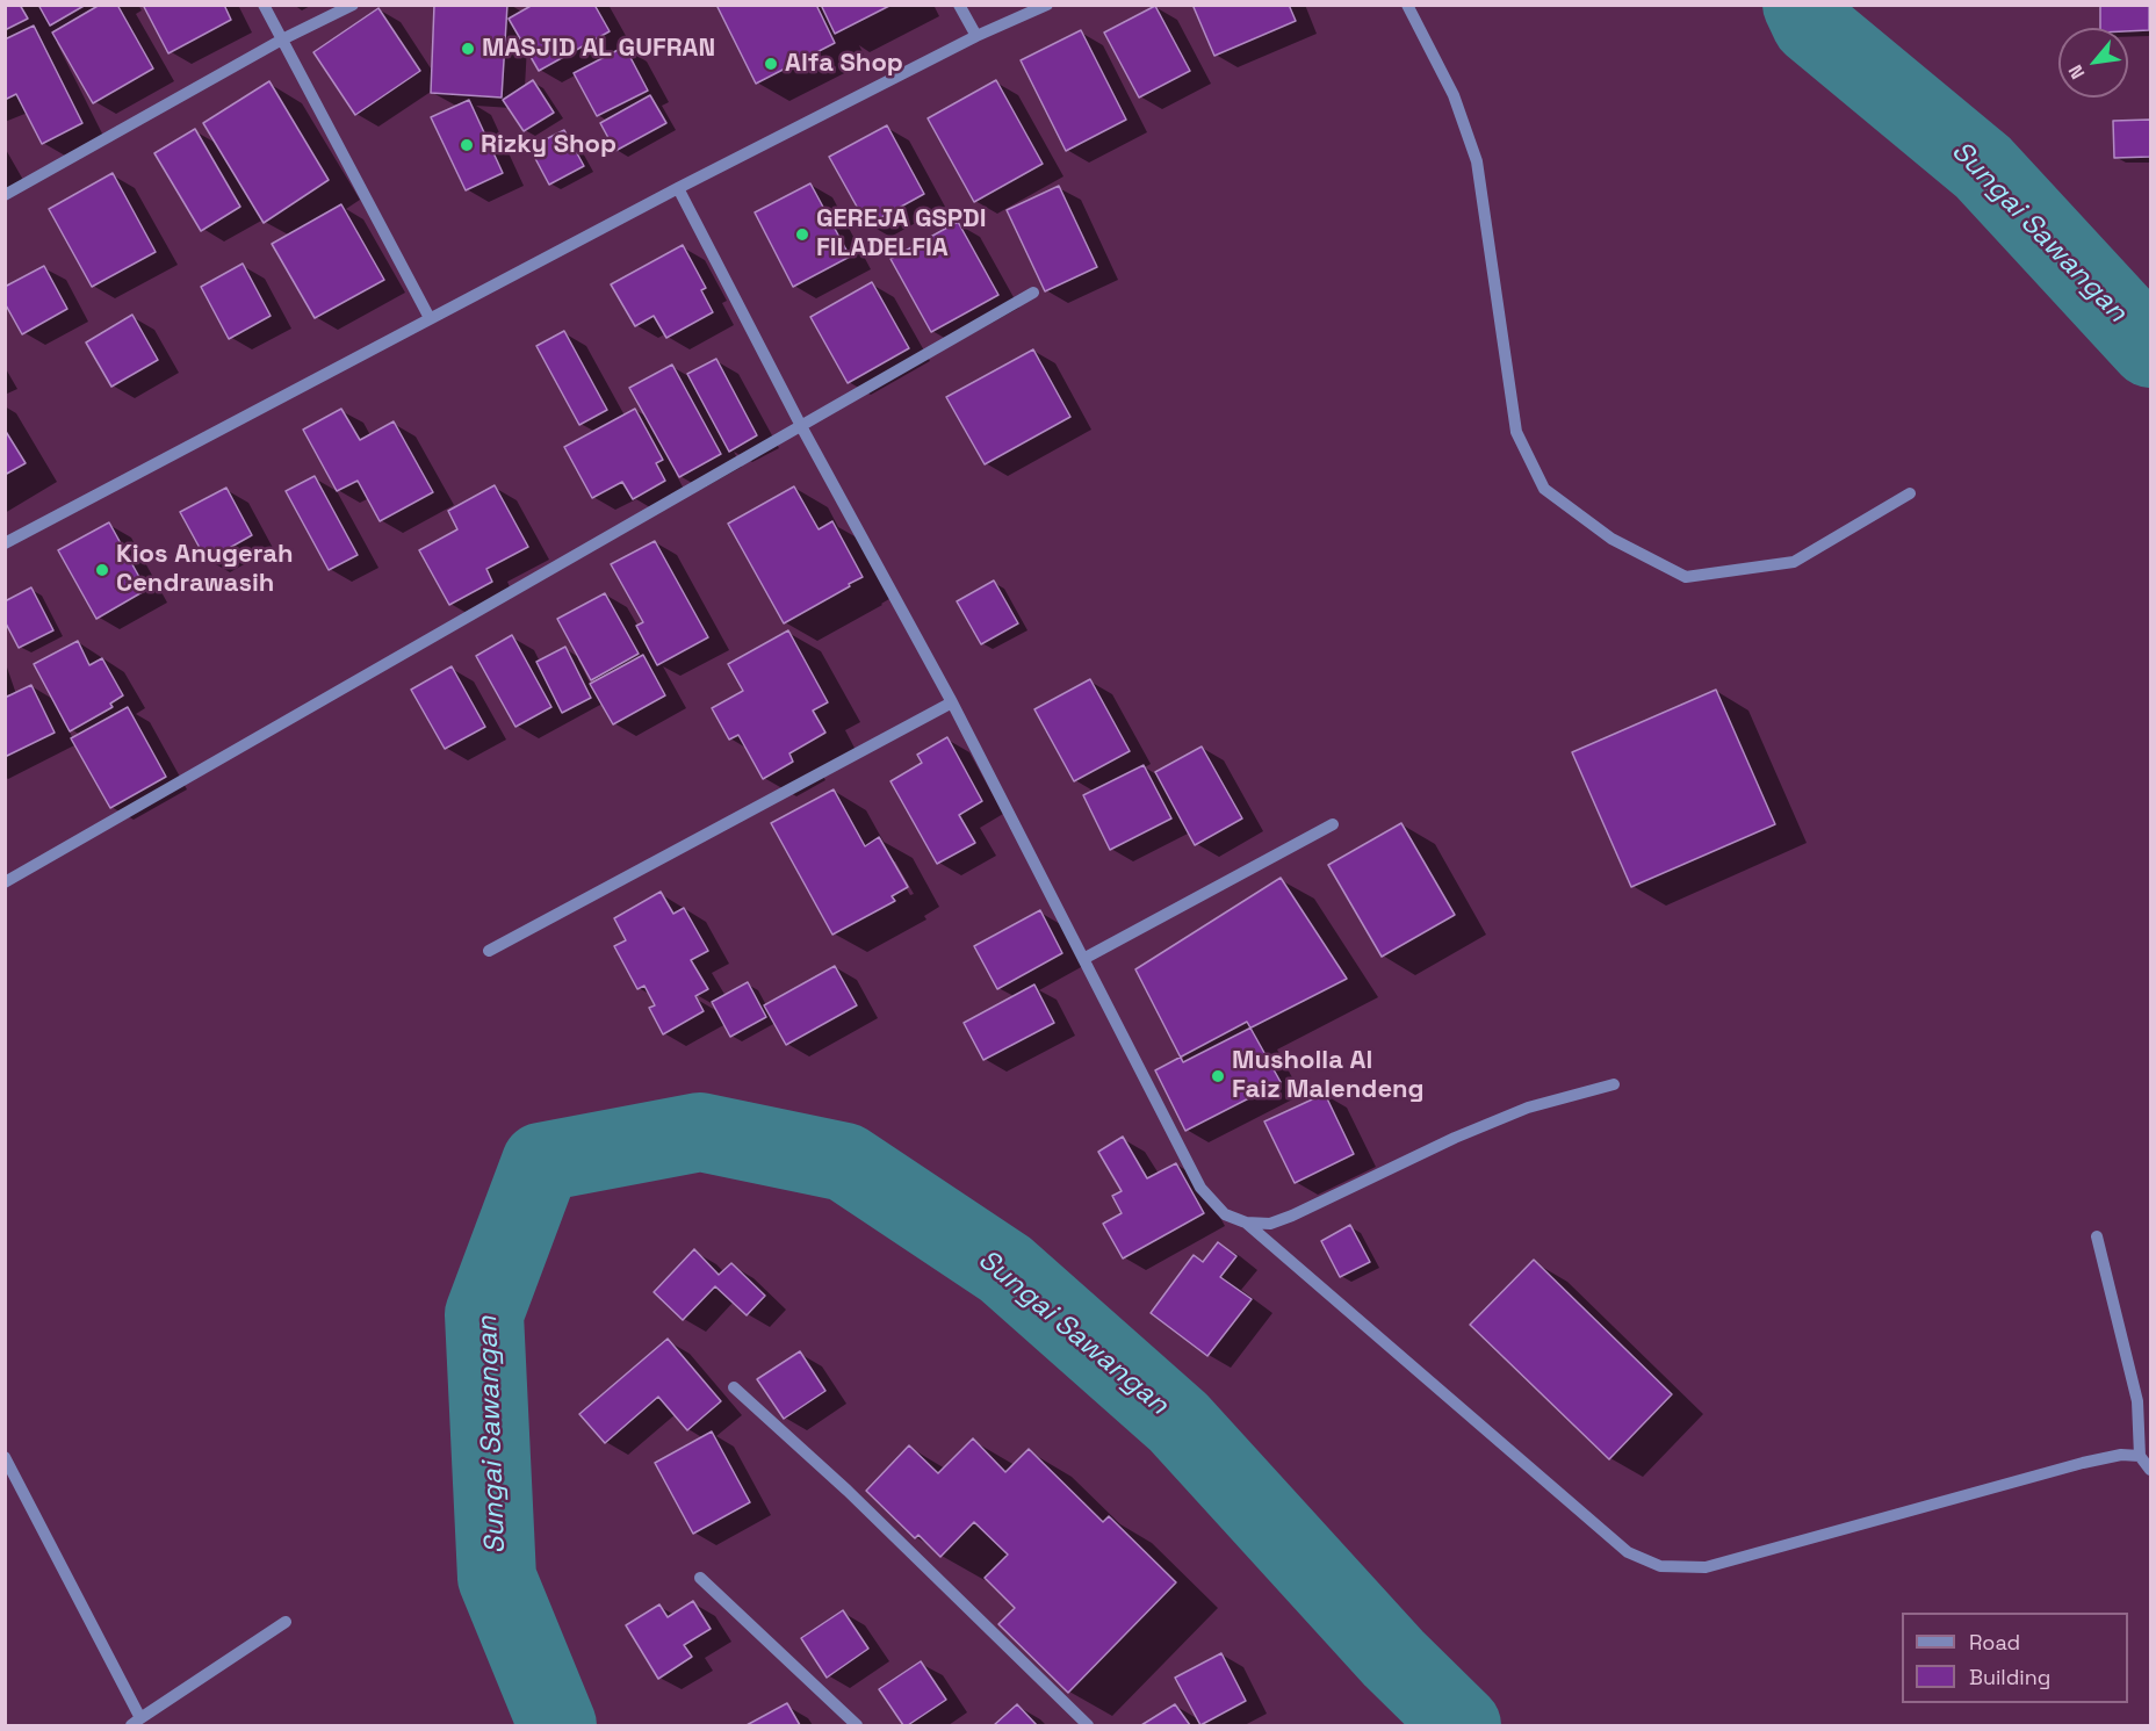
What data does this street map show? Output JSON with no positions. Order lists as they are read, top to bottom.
{
  "water": ["Sungai Sawangan"],
  "places": [
    "MASJID AL GUFRAN",
    "Alfa Shop",
    "Rizky Shop",
    "GEREJA GSPDI FILADELFIA",
    "Kios Anugerah Cendrawasih",
    "Musholla Al Faiz Malendeng"
  ],
  "legend": ["Road", "Building"],
  "north": "bottom left"
}
